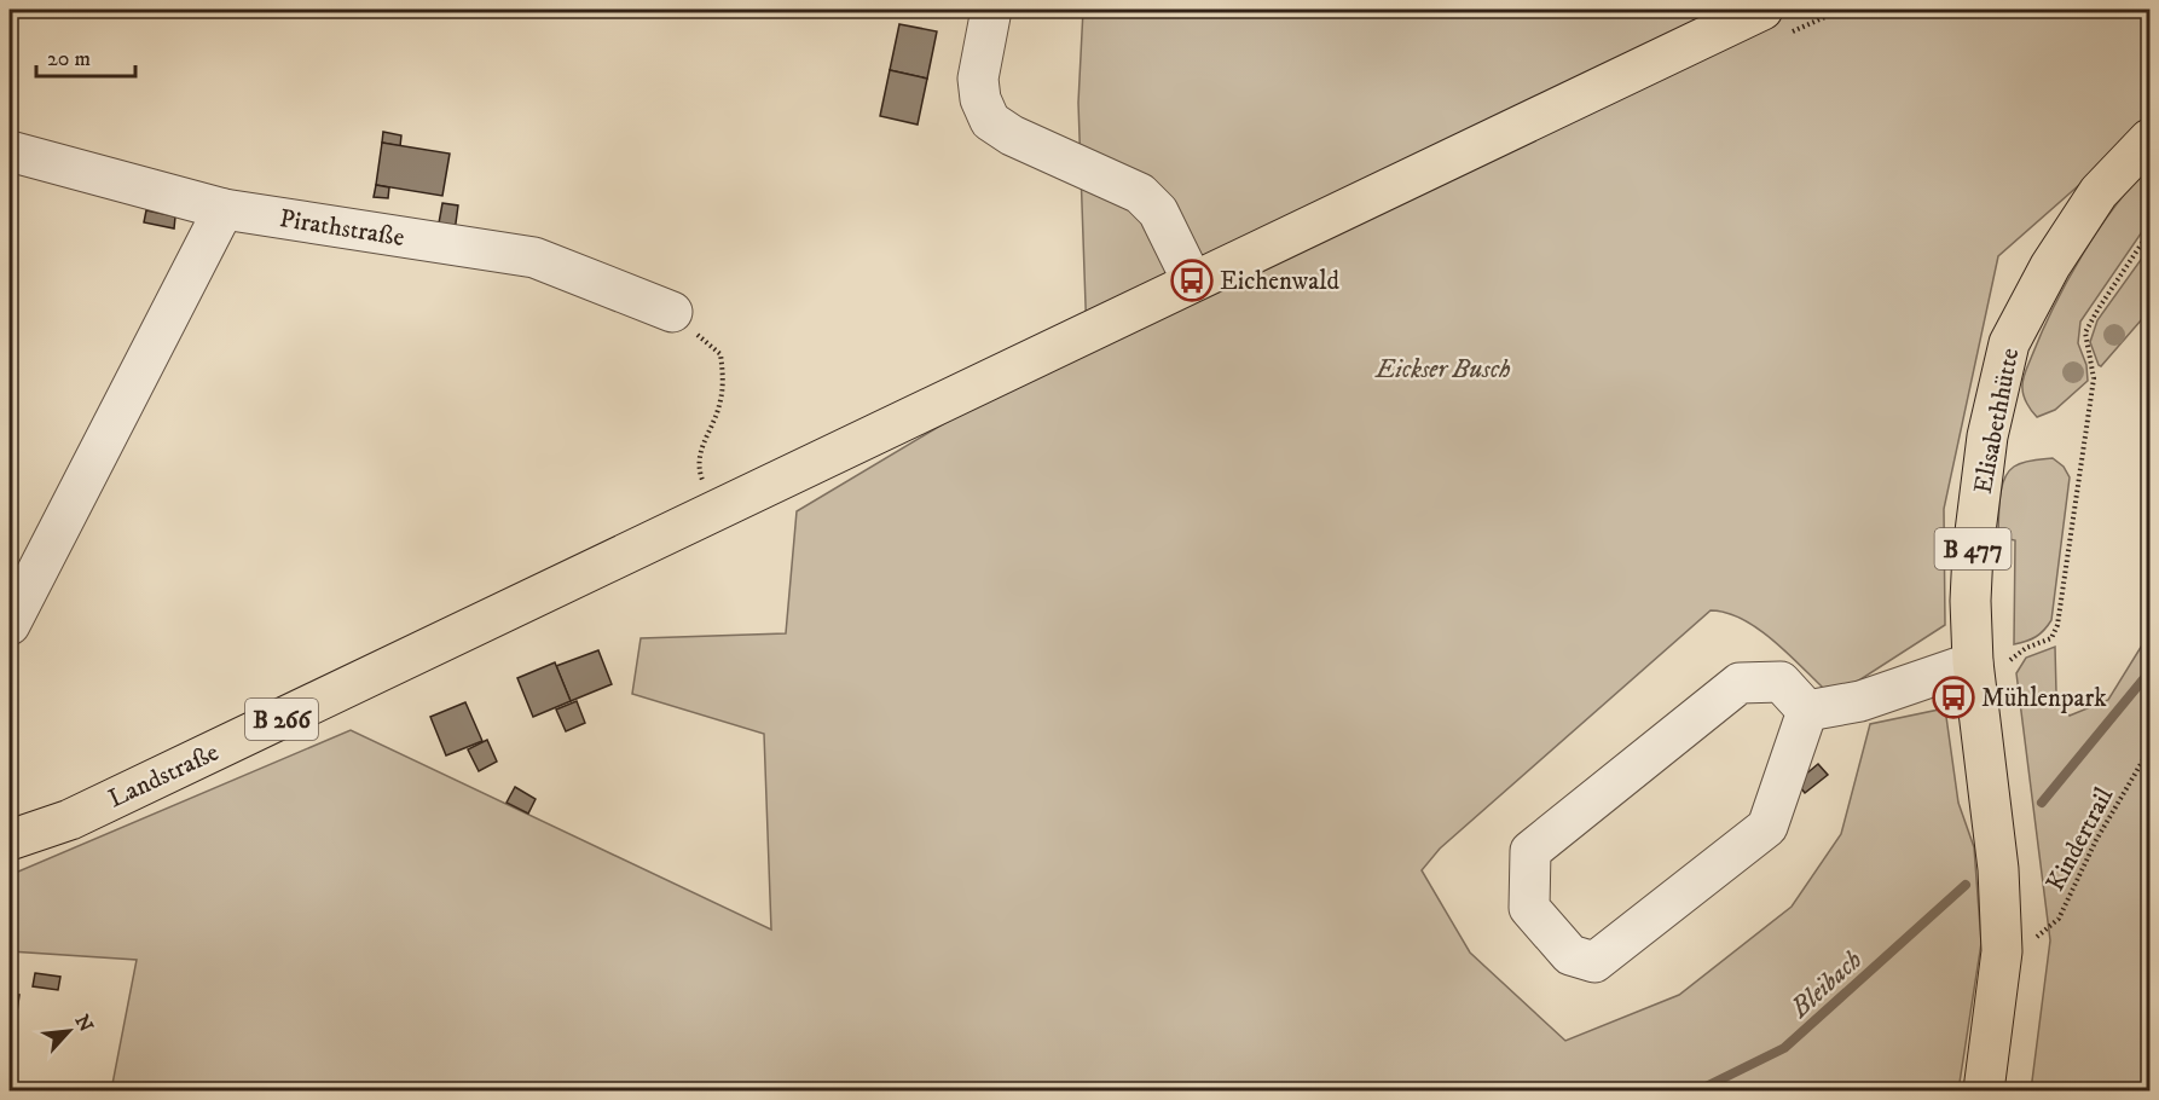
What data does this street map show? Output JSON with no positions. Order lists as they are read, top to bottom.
{
  "streets": {
    "main road": [
      "Elisabethhütte",
      "B 477",
      "B 266",
      "Landstraße"
    ],
    "street": ["Pirathstraße"],
    "path": ["Kindertrail"]
  },
  "crossings": [
    ["B 266", "Landstraße"]
  ],
  "water": ["Bleibach"],
  "parks": ["Eickser Busch"],
  "places": {
    "bus stop": ["Eichenwald", "Mühlenpark"]
  },
  "scale_bar": "20 m",
  "north": "top right"
}
